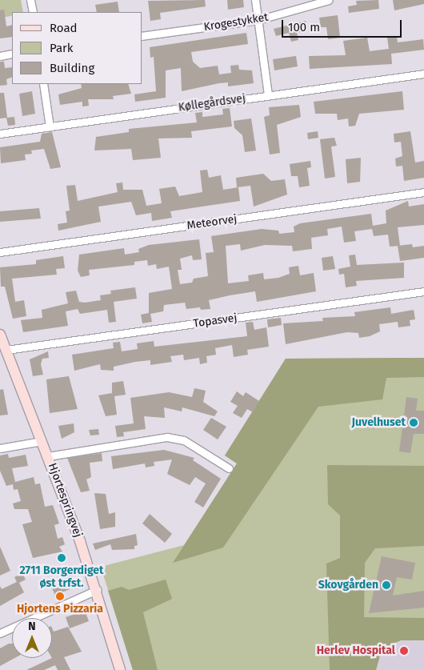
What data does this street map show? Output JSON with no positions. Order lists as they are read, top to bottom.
{
  "streets": {
    "street": [
      "Krogestykket",
      "Køllegårdsvej",
      "Meteorvej",
      "Topasvej",
      "Hjortespringvej"
    ]
  },
  "crossings": [
    ["Topasvej", "Hjortespringvej"]
  ],
  "places": [
    "Juvelhuset",
    "2711 Borgerdiget øst trfst.",
    "Skovgården",
    "Hjortens Pizzaria",
    "Herlev Hospital"
  ],
  "legend": ["Road", "Park", "Building"],
  "scale_bar": "100 m",
  "north": "top"
}
